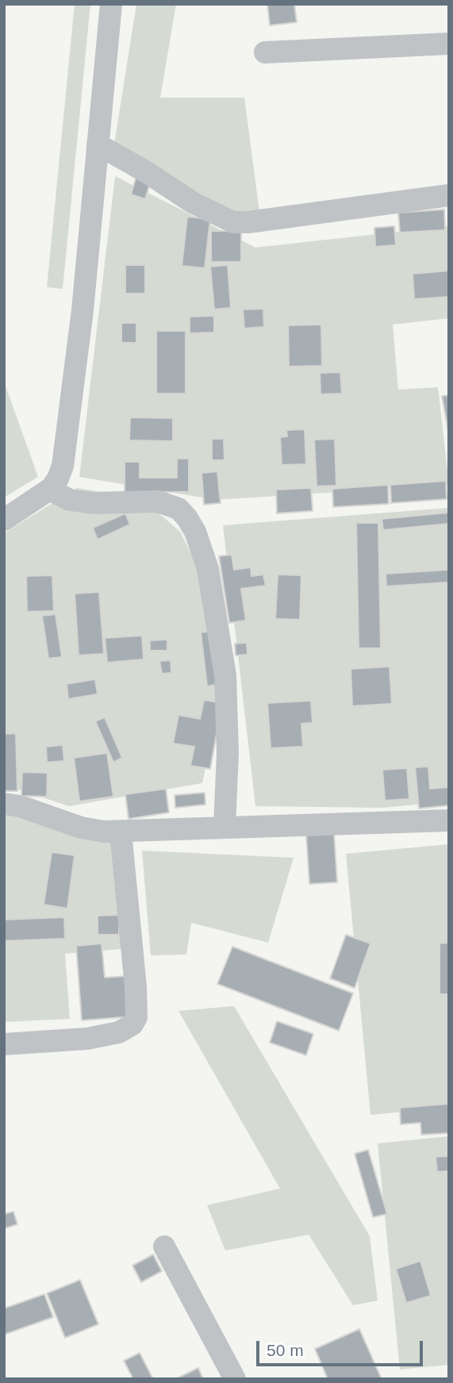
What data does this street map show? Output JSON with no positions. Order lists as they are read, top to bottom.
{
  "scale_bar": "50 m"
}
